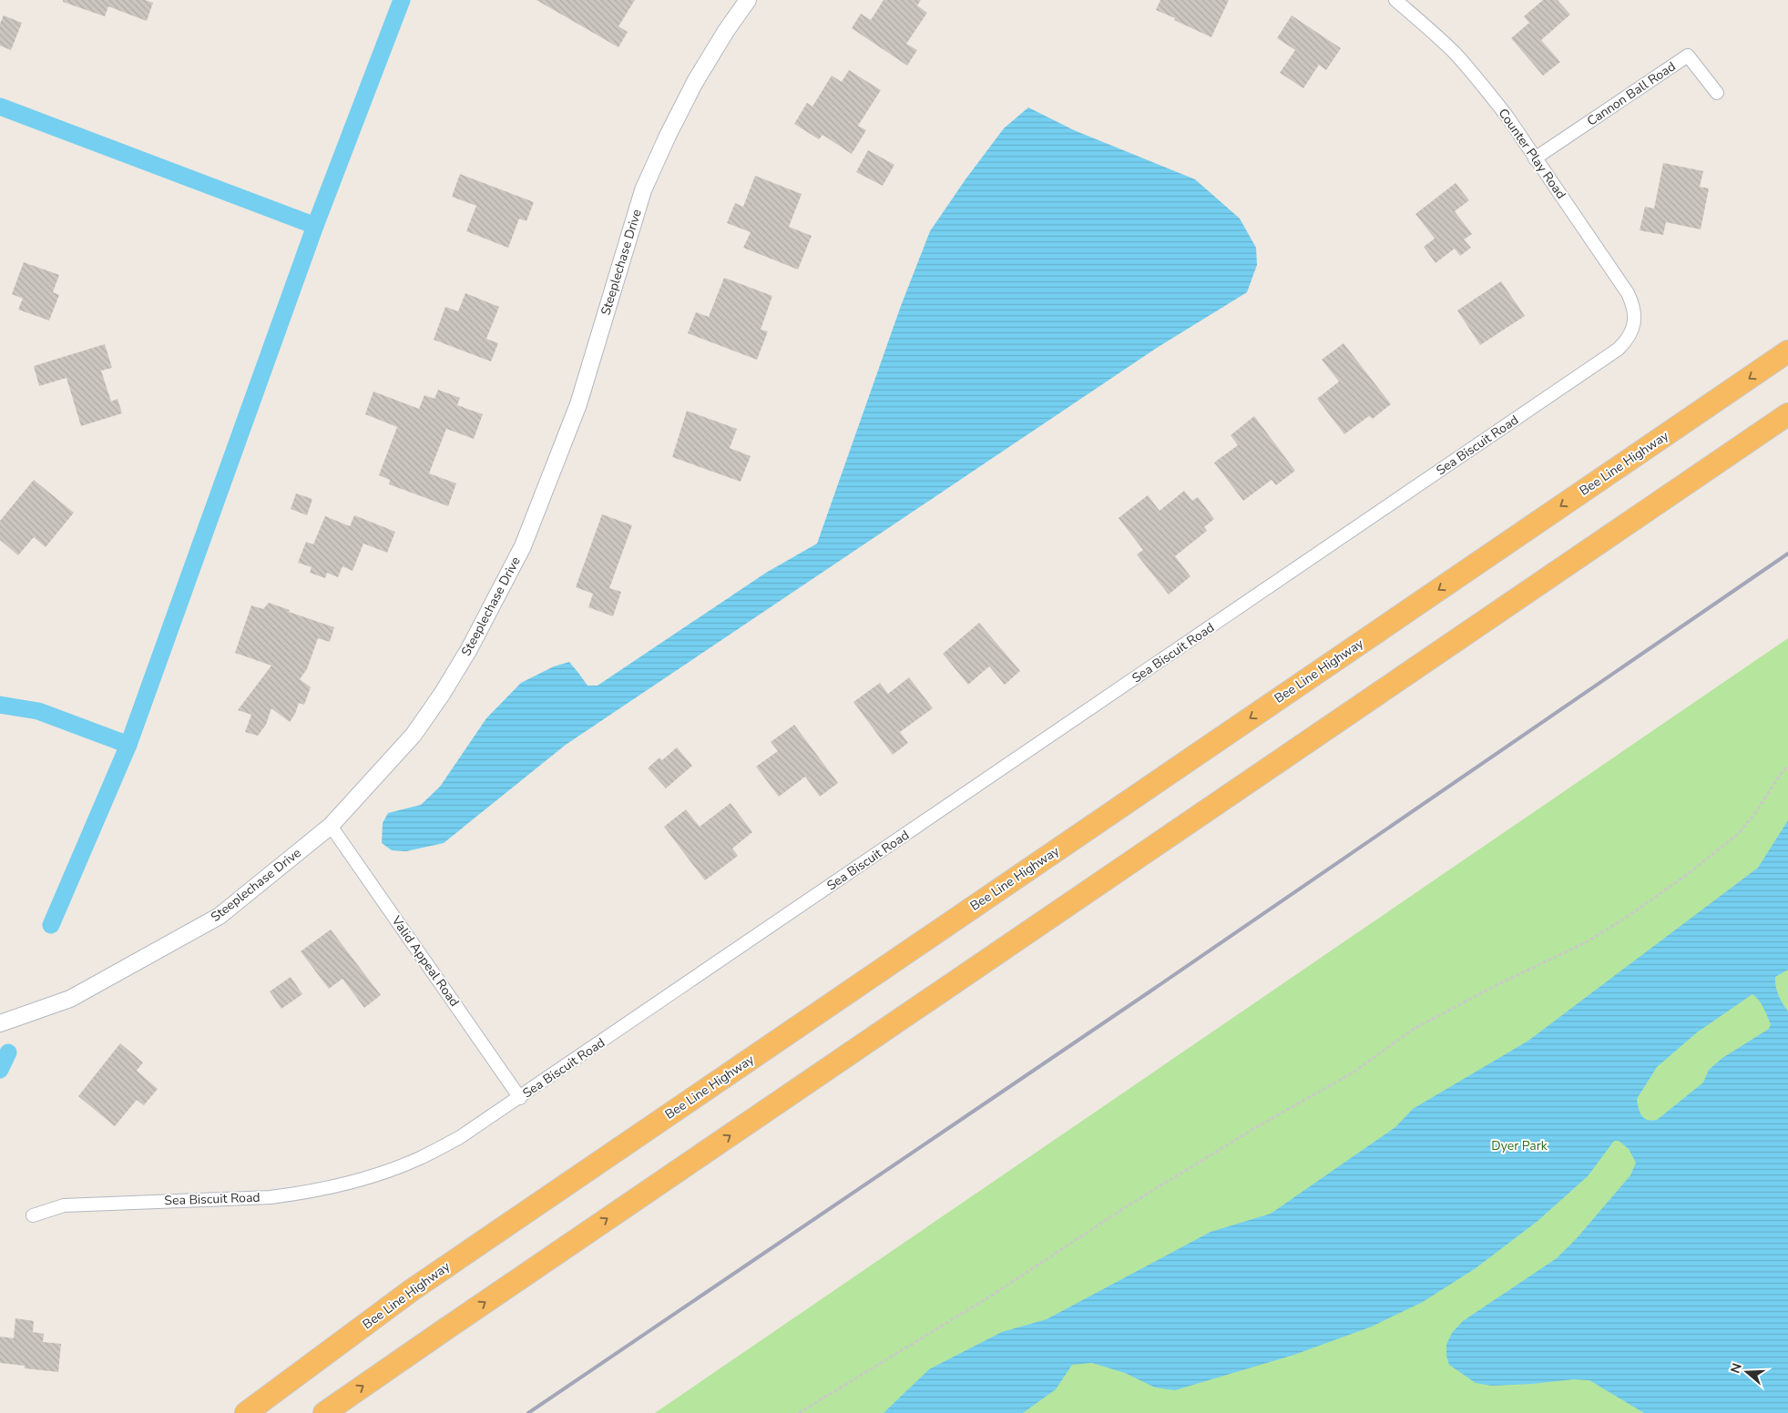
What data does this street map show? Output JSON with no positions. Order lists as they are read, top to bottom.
{
  "streets": {
    "highway": ["Bee Line Highway"],
    "street": [
      "Cannon Ball Road",
      "Counter Play Road",
      "Steeplechase Drive",
      "Sea Biscuit Road",
      "Valid Appeal Road"
    ]
  },
  "crossings": [
    ["Cannon Ball Road", "Counter Play Road"],
    ["Counter Play Road", "Sea Biscuit Road"],
    ["Steeplechase Drive", "Valid Appeal Road"],
    ["Sea Biscuit Road", "Valid Appeal Road"]
  ],
  "parks": ["Dyer Park"],
  "north": "left"
}
